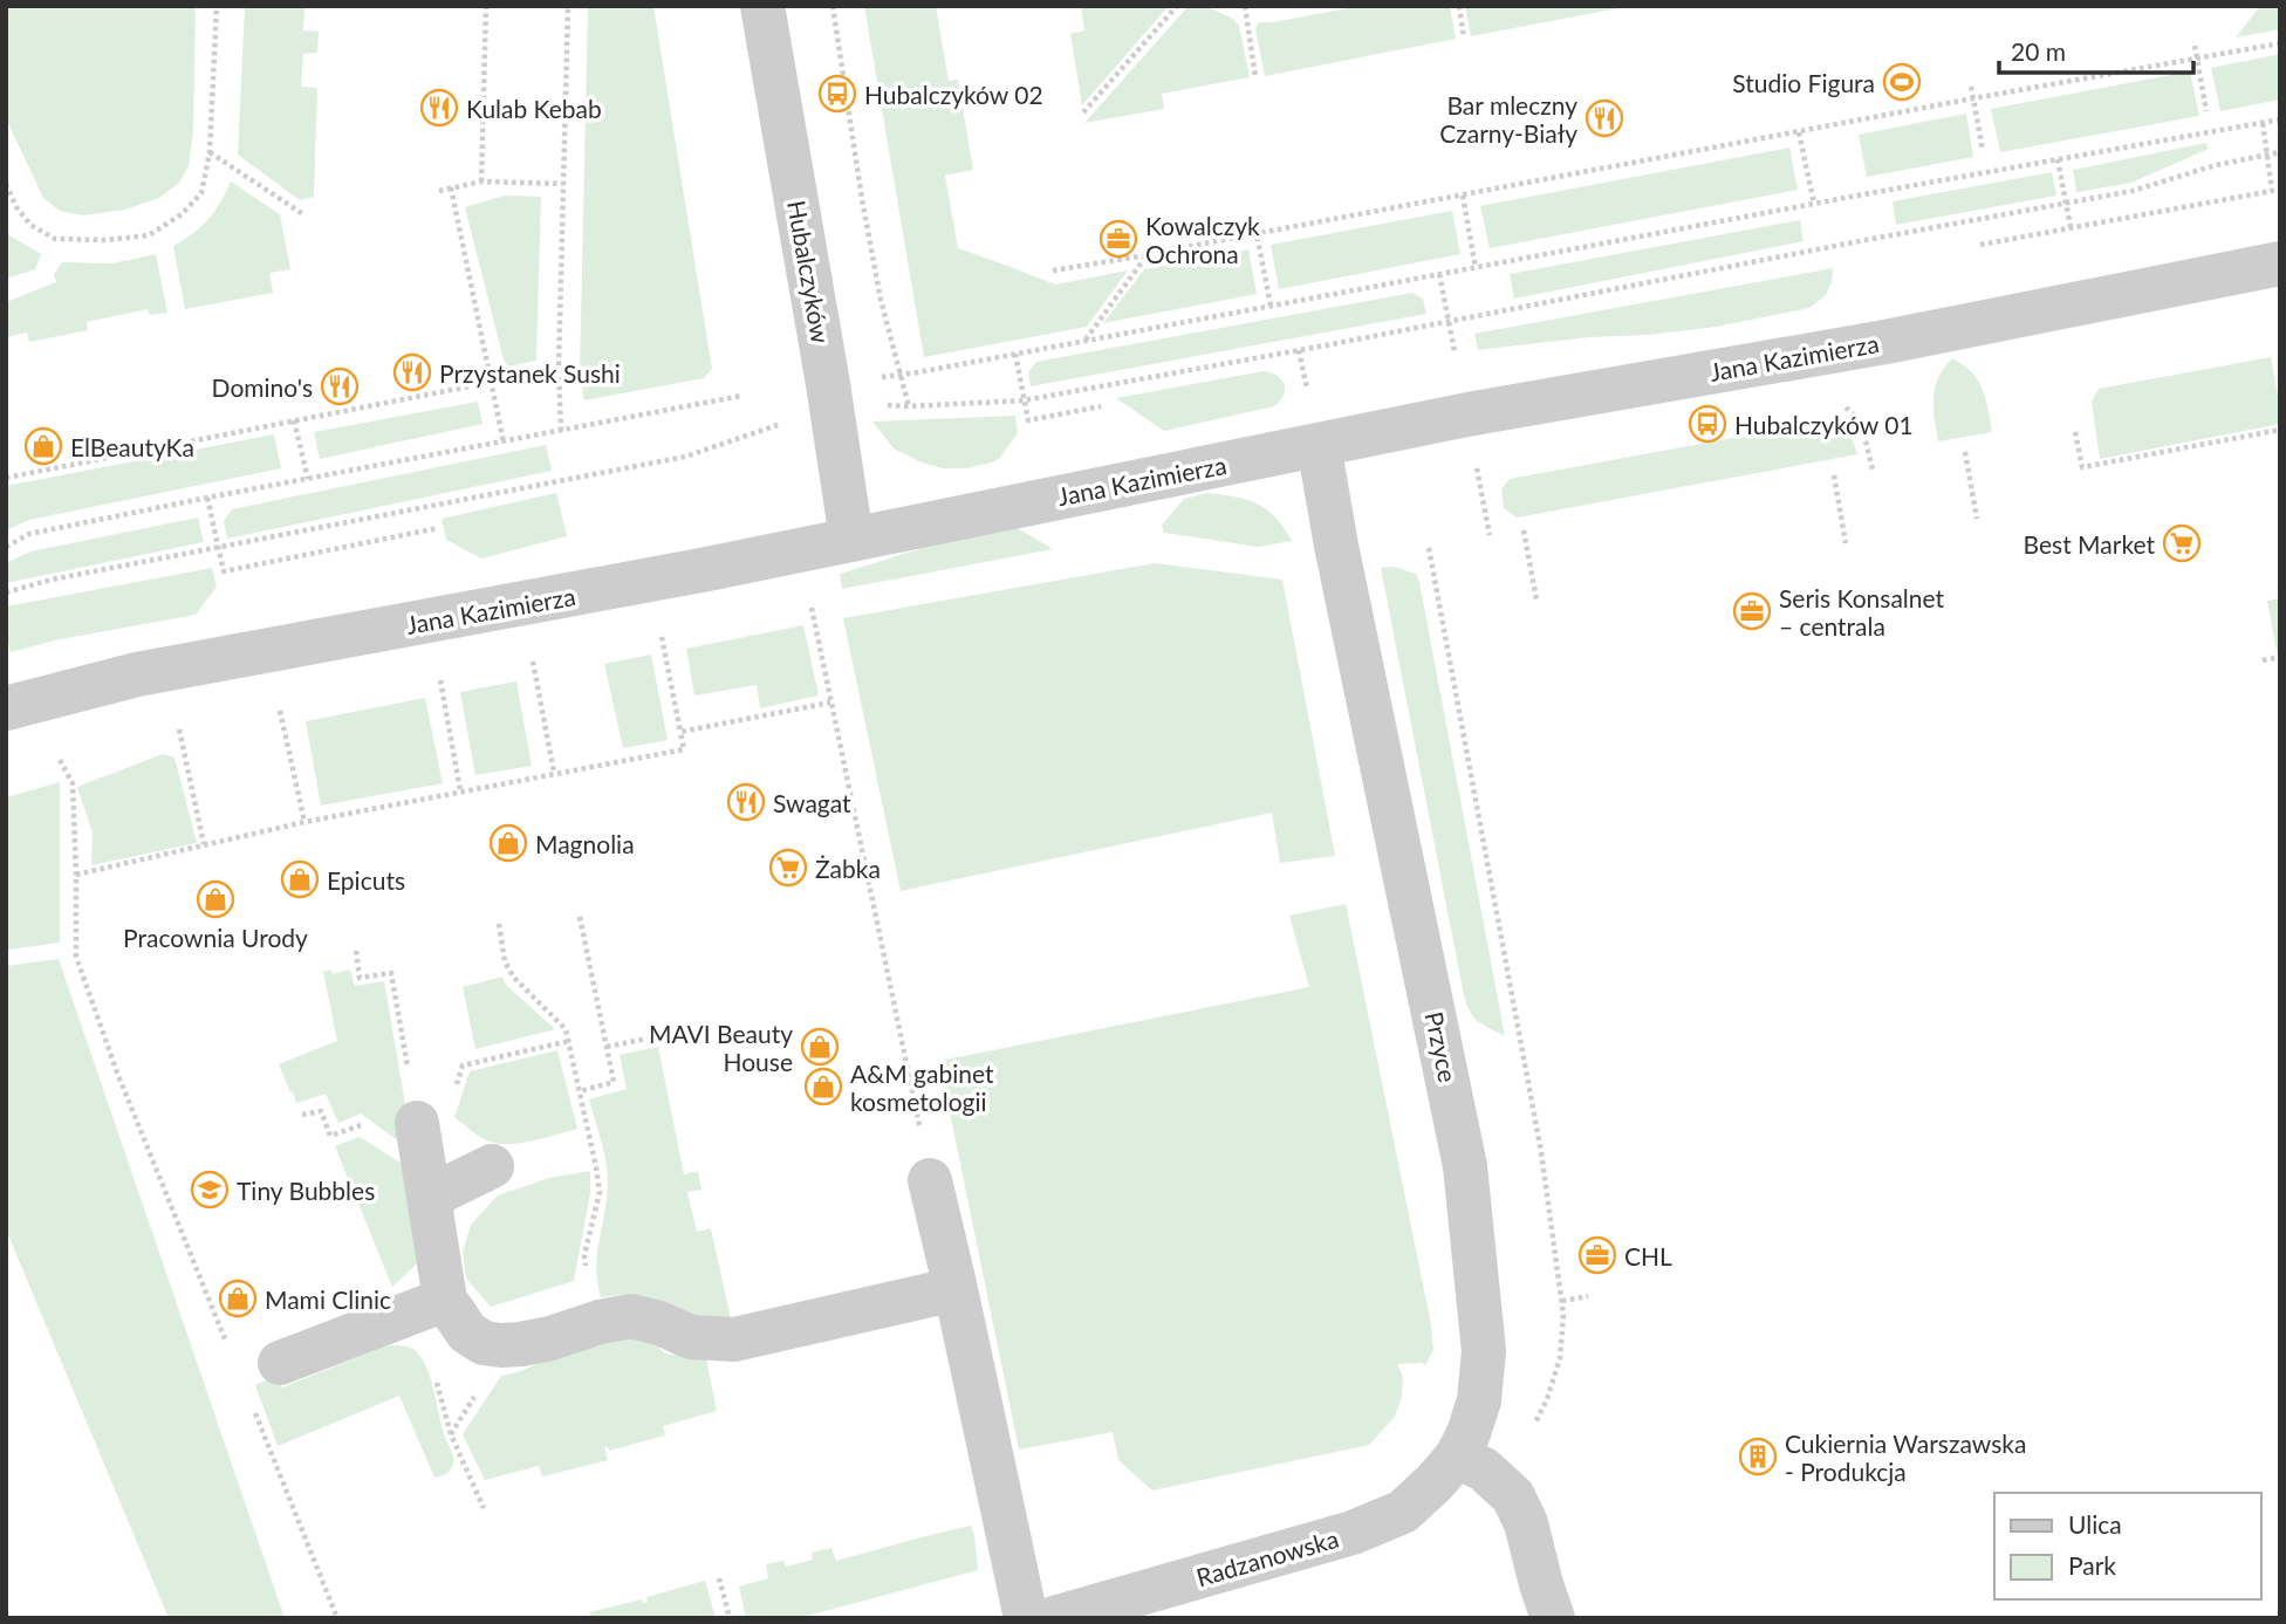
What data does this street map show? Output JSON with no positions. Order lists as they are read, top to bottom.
{
  "streets": {
    "street": [
      "Hubalczyków",
      "Jana Kazimierza",
      "Przyce",
      "Radzanowska"
    ]
  },
  "crossings": [
    ["Hubalczyków", "Jana Kazimierza"],
    ["Jana Kazimierza", "Przyce"],
    ["Przyce", "Radzanowska"]
  ],
  "places": {
    "sports": ["Studio Figura"],
    "bus stop": ["Hubalczyków 02", "Hubalczyków 01"],
    "restaurant": [
      "Kulab Kebab",
      "Bar mleczny Czarny-Biały",
      "Przystanek Sushi",
      "Domino's",
      "Swagat"
    ],
    "office": ["Kowalczyk Ochrona", "Seris Konsalnet – centrala", "CHL"],
    "shop": [
      "ElBeautyKa",
      "Magnolia",
      "Epicuts",
      "Pracownia Urody",
      "MAVI Beauty House",
      "A&M gabinet kosmetologii",
      "Mami Clinic"
    ],
    "supermarket": ["Best Market", "Żabka"],
    "school or university": ["Tiny Bubbles"],
    "building": ["Cukiernia Warszawska - Produkcja"]
  },
  "legend": ["Ulica", "Park"],
  "scale_bar": "20 m"
}
